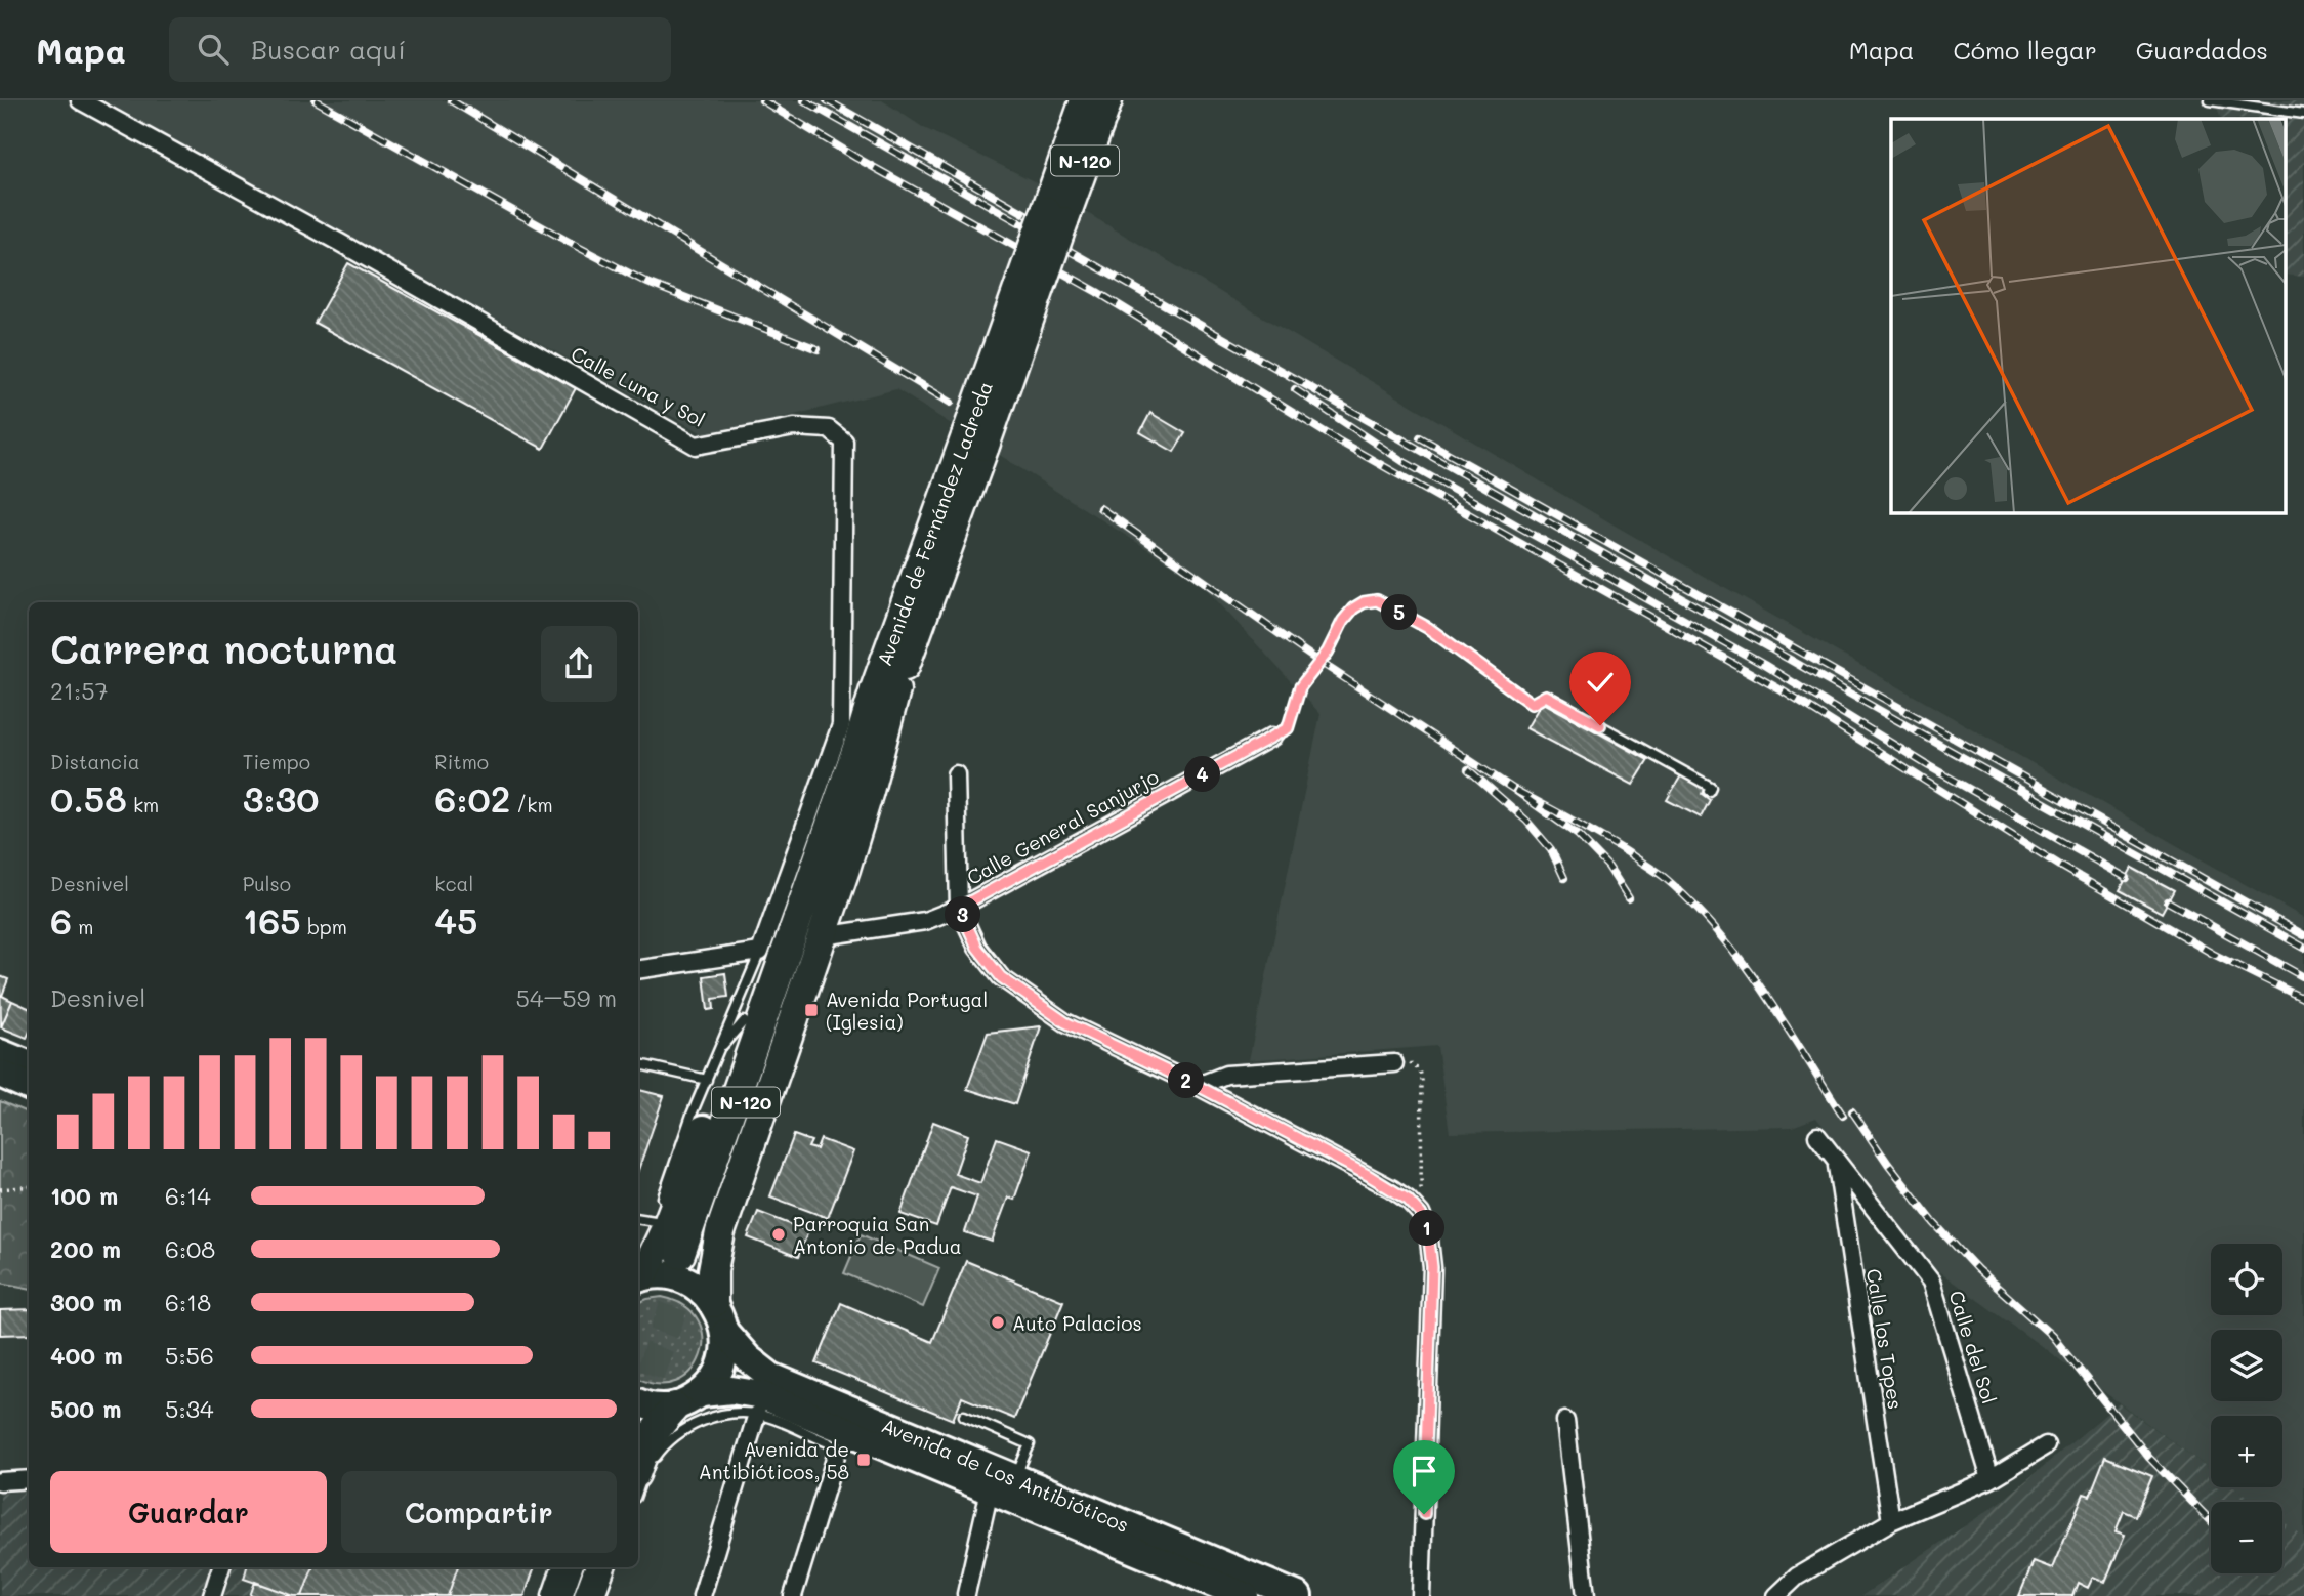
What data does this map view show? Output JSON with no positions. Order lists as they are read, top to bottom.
{
  "streets": {
    "highway": ["N-120", "Avenida de Fernández Ladreda"],
    "main road": ["Avenida de Los Antibióticos"],
    "street": [
      "Calle Luna y Sol",
      "Calle General Sanjurjo",
      "Calle los Topes",
      "Calle del Sol"
    ]
  },
  "crossings": [
    ["N-120", "Calle Luna y Sol"],
    ["N-120", "Avenida de Fernández Ladreda"],
    ["N-120", "Calle General Sanjurjo"],
    ["Calle Luna y Sol", "Avenida de Fernández Ladreda"],
    ["Calle Luna y Sol", "Calle General Sanjurjo"],
    ["Avenida de Fernández Ladreda", "Calle General Sanjurjo"],
    ["Calle los Topes", "Calle del Sol"]
  ],
  "places": {
    "transit": ["Avenida Portugal (Iglesia)", "Avenida de Antibióticos, 58"],
    "other": ["Parroquia San Antonio de Padua", "Auto Palacios"]
  },
  "page": {
    "header": "Mapa",
    "search": "Buscar aquí",
    "nav": ["Mapa", "Cómo llegar", "Guardados"],
    "pins": [
      "5",
      "4",
      "3",
      "2",
      "1"
    ],
    "heading": ["Carrera nocturna", "21:57"],
    "stats": [
      ["Distancia", "0.58 km"],
      ["Tiempo", "3:30"],
      ["Ritmo", "6:02 /km"],
      ["Desnivel", "6 m"],
      ["Pulso", "165 bpm"],
      ["kcal", "45"]
    ],
    "chart": ["Desnivel", "54–59 m"],
    "list": [
      {
        "name": "100 m",
        "note": "6:14"
      },
      {
        "name": "200 m",
        "note": "6:08"
      },
      {
        "name": "300 m",
        "note": "6:18"
      },
      {
        "name": "400 m",
        "note": "5:56"
      },
      {
        "name": "500 m",
        "note": "5:34"
      }
    ],
    "map_buttons": ["+", "−"],
    "buttons": ["Guardar", "Compartir"]
  }
}
